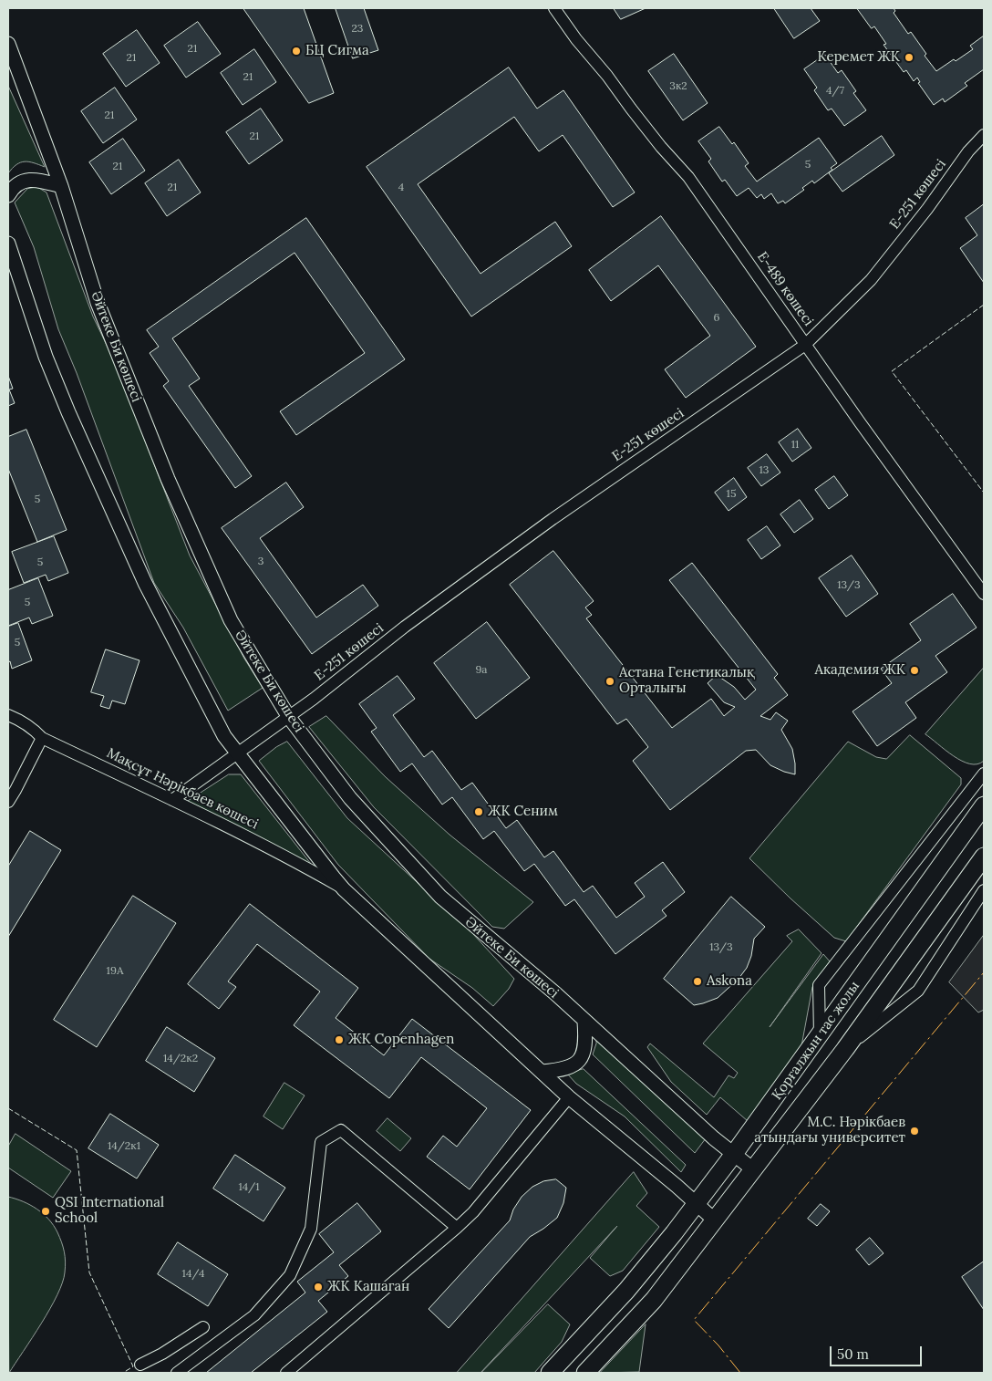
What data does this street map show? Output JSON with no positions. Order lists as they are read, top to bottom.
{
  "streets": {
    "main road": ["Қорғалжын тас жолы"],
    "street": [
      "Е-251 көшесі",
      "Е-489 көшесі",
      "Әйтеке Би көшесі",
      "Мақсұт Нәрікбаев көшесі"
    ]
  },
  "crossings": [
    ["Е-251 көшесі", "Е-489 көшесі"],
    ["Е-251 көшесі", "Әйтеке Би көшесі"],
    ["Е-251 көшесі", "Мақсұт Нәрікбаев көшесі"],
    ["Әйтеке Би көшесі", "Қорғалжын тас жолы"]
  ],
  "places": [
    "БЦ Сигма",
    "Керемет ЖК",
    "Академия ЖК",
    "Астана Генетикалық Орталығы",
    "ЖК Сеним",
    "Askona",
    "ЖК Copenhagen",
    "М.С. Нәрікбаев атындағы университет",
    "QSI International School",
    "ЖК Кашаган"
  ],
  "house_numbers": [
    "23",
    "21",
    "21",
    "21",
    "3к2",
    "4/7",
    "21",
    "21",
    "5",
    "21",
    "21",
    "4",
    "6",
    "11",
    "13",
    "15",
    "5",
    "3",
    "5",
    "13/3",
    "5",
    "5",
    "9а",
    "13/3",
    "19А",
    "14/2к2",
    "14/2к1",
    "14/1",
    "14/4"
  ],
  "scale_bar": "50 m"
}
